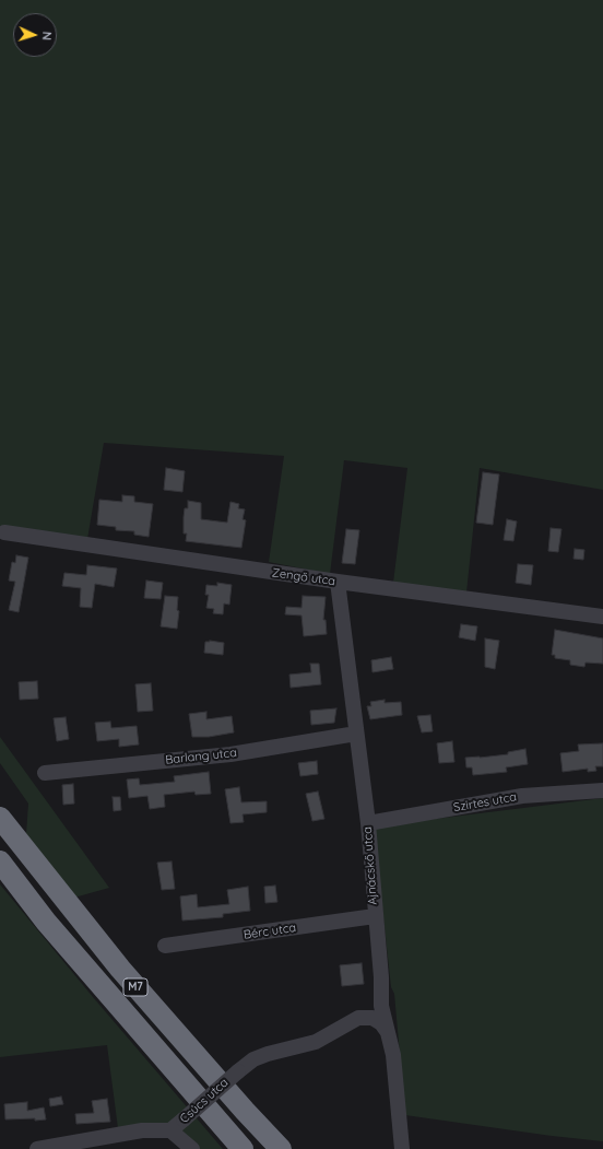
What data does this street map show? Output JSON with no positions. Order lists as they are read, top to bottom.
{
  "streets": {
    "highway": ["M7"],
    "street": [
      "Zengő utca",
      "Barlang utca",
      "Szirtes utca",
      "Ajnácskő utca",
      "Bérc utca",
      "Csúcs utca"
    ]
  },
  "crossings": [
    ["Zengő utca", "Ajnácskő utca"],
    ["Barlang utca", "Ajnácskő utca"],
    ["Szirtes utca", "Ajnácskő utca"],
    ["Ajnácskő utca", "Bérc utca"],
    ["Ajnácskő utca", "Csúcs utca"]
  ],
  "north": "right"
}
